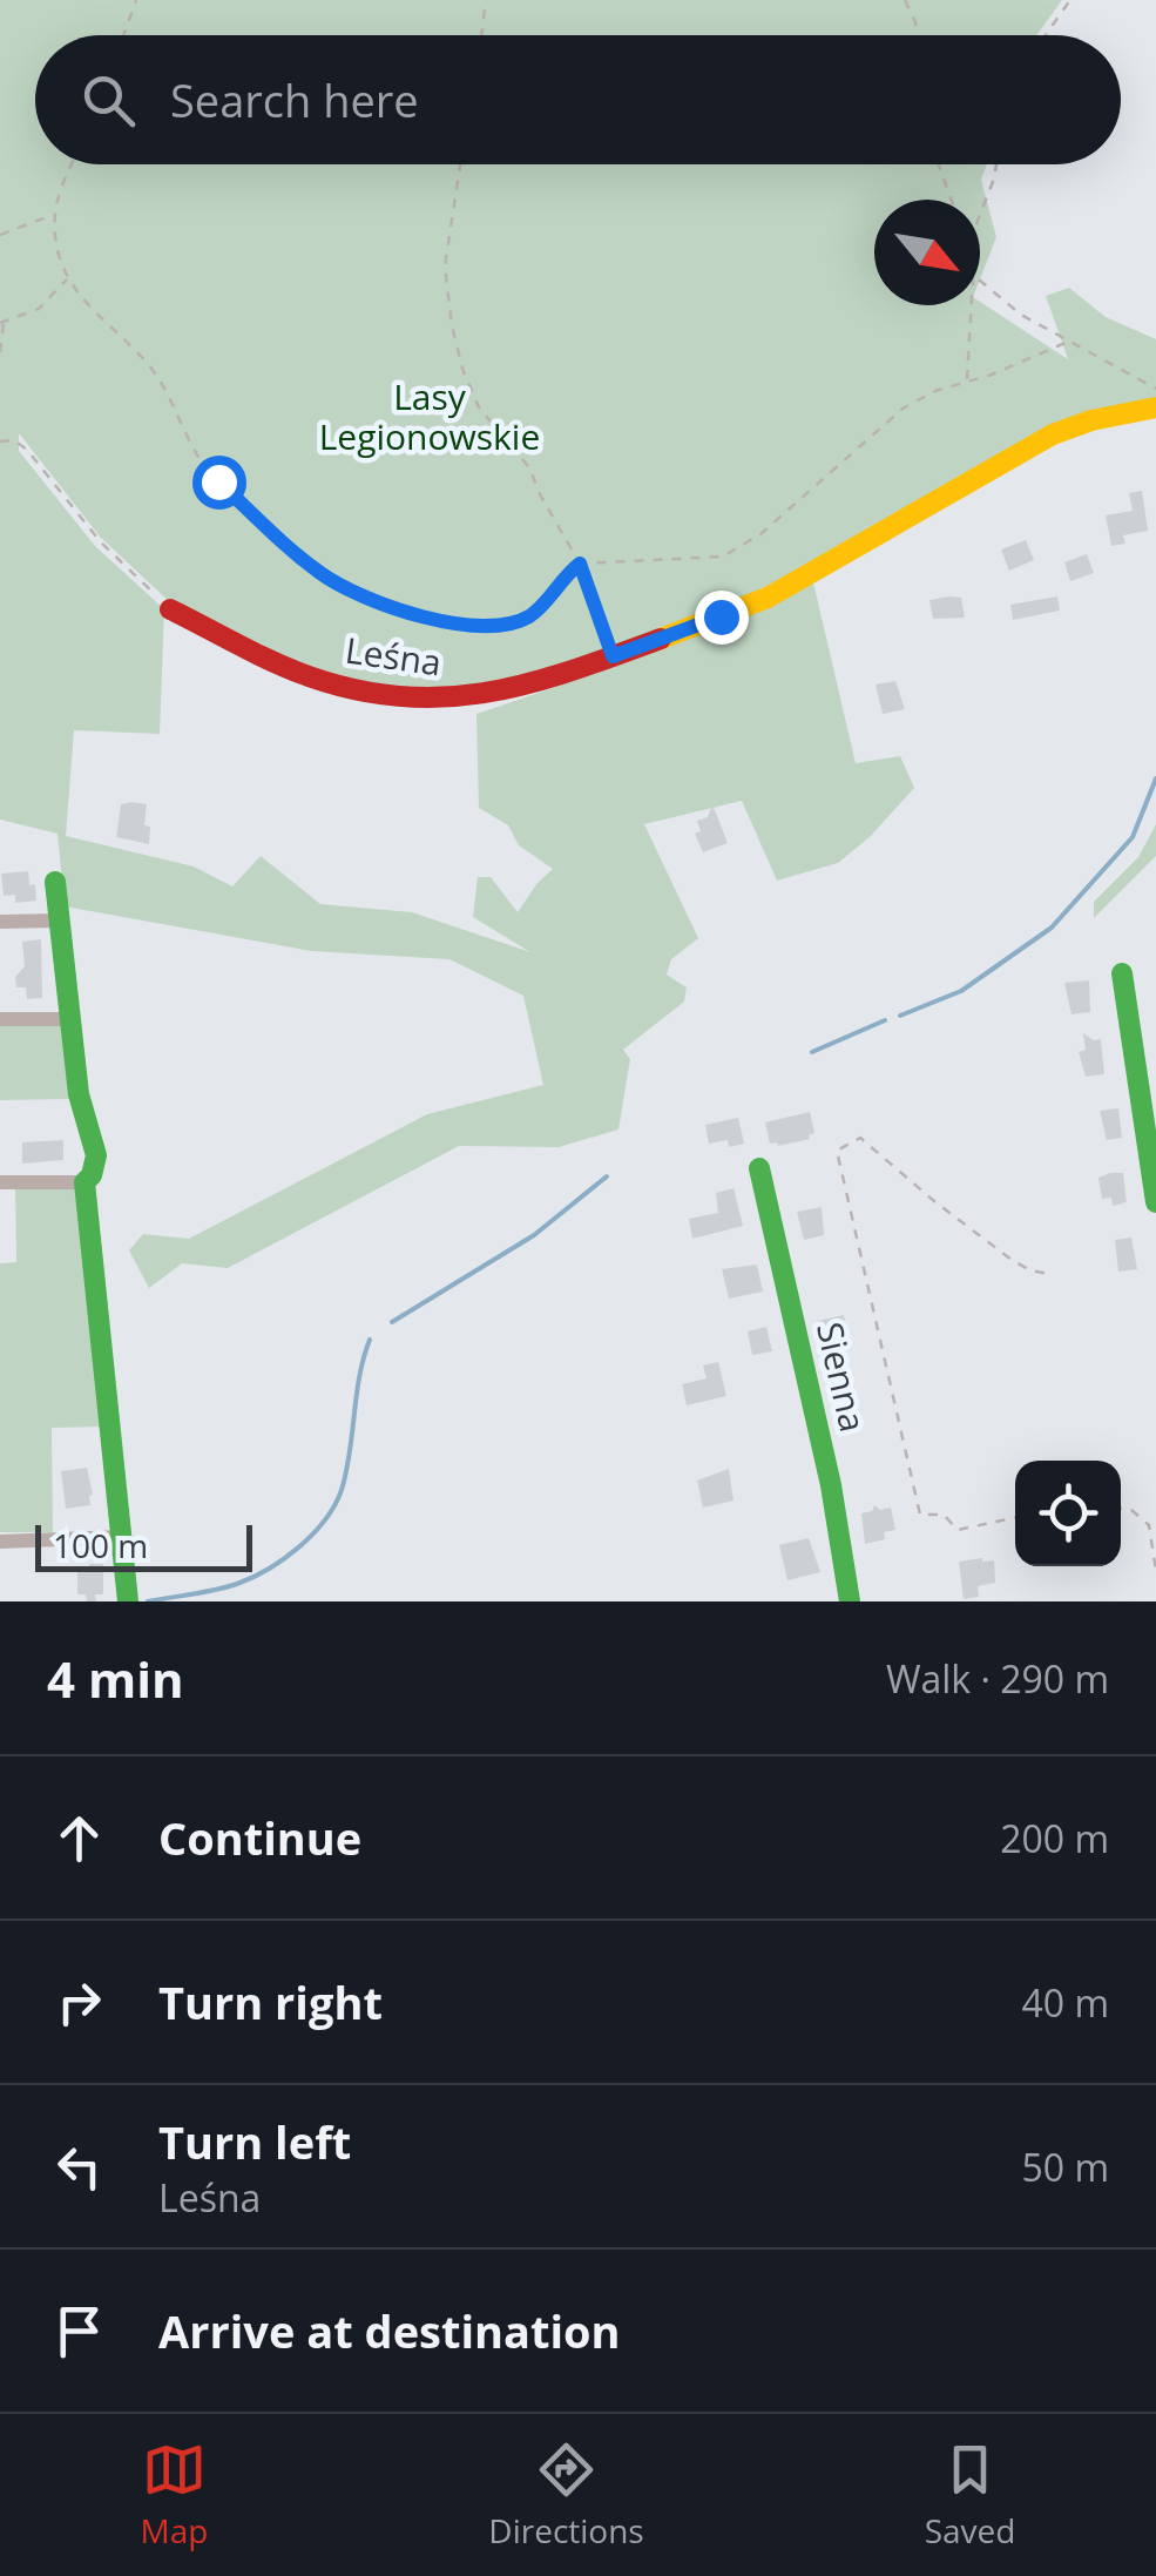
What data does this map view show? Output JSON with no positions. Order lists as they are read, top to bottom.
{
  "streets": {
    "street": ["Leśna", "Sienna"]
  },
  "parks": ["Lasy Legionowskie"],
  "scale_bar": "100 m",
  "north": "bottom right",
  "page": {
    "search": "Search here",
    "scale": "100 m",
    "heading": ["4 min", "Walk · 290 m"],
    "list": [
      ["Continue", "200 m"],
      ["Turn right", "40 m"],
      ["Turn left", "Leśna", "50 m"],
      "Arrive at destination"
    ],
    "nav": ["Map", "Directions", "Saved"]
  }
}
